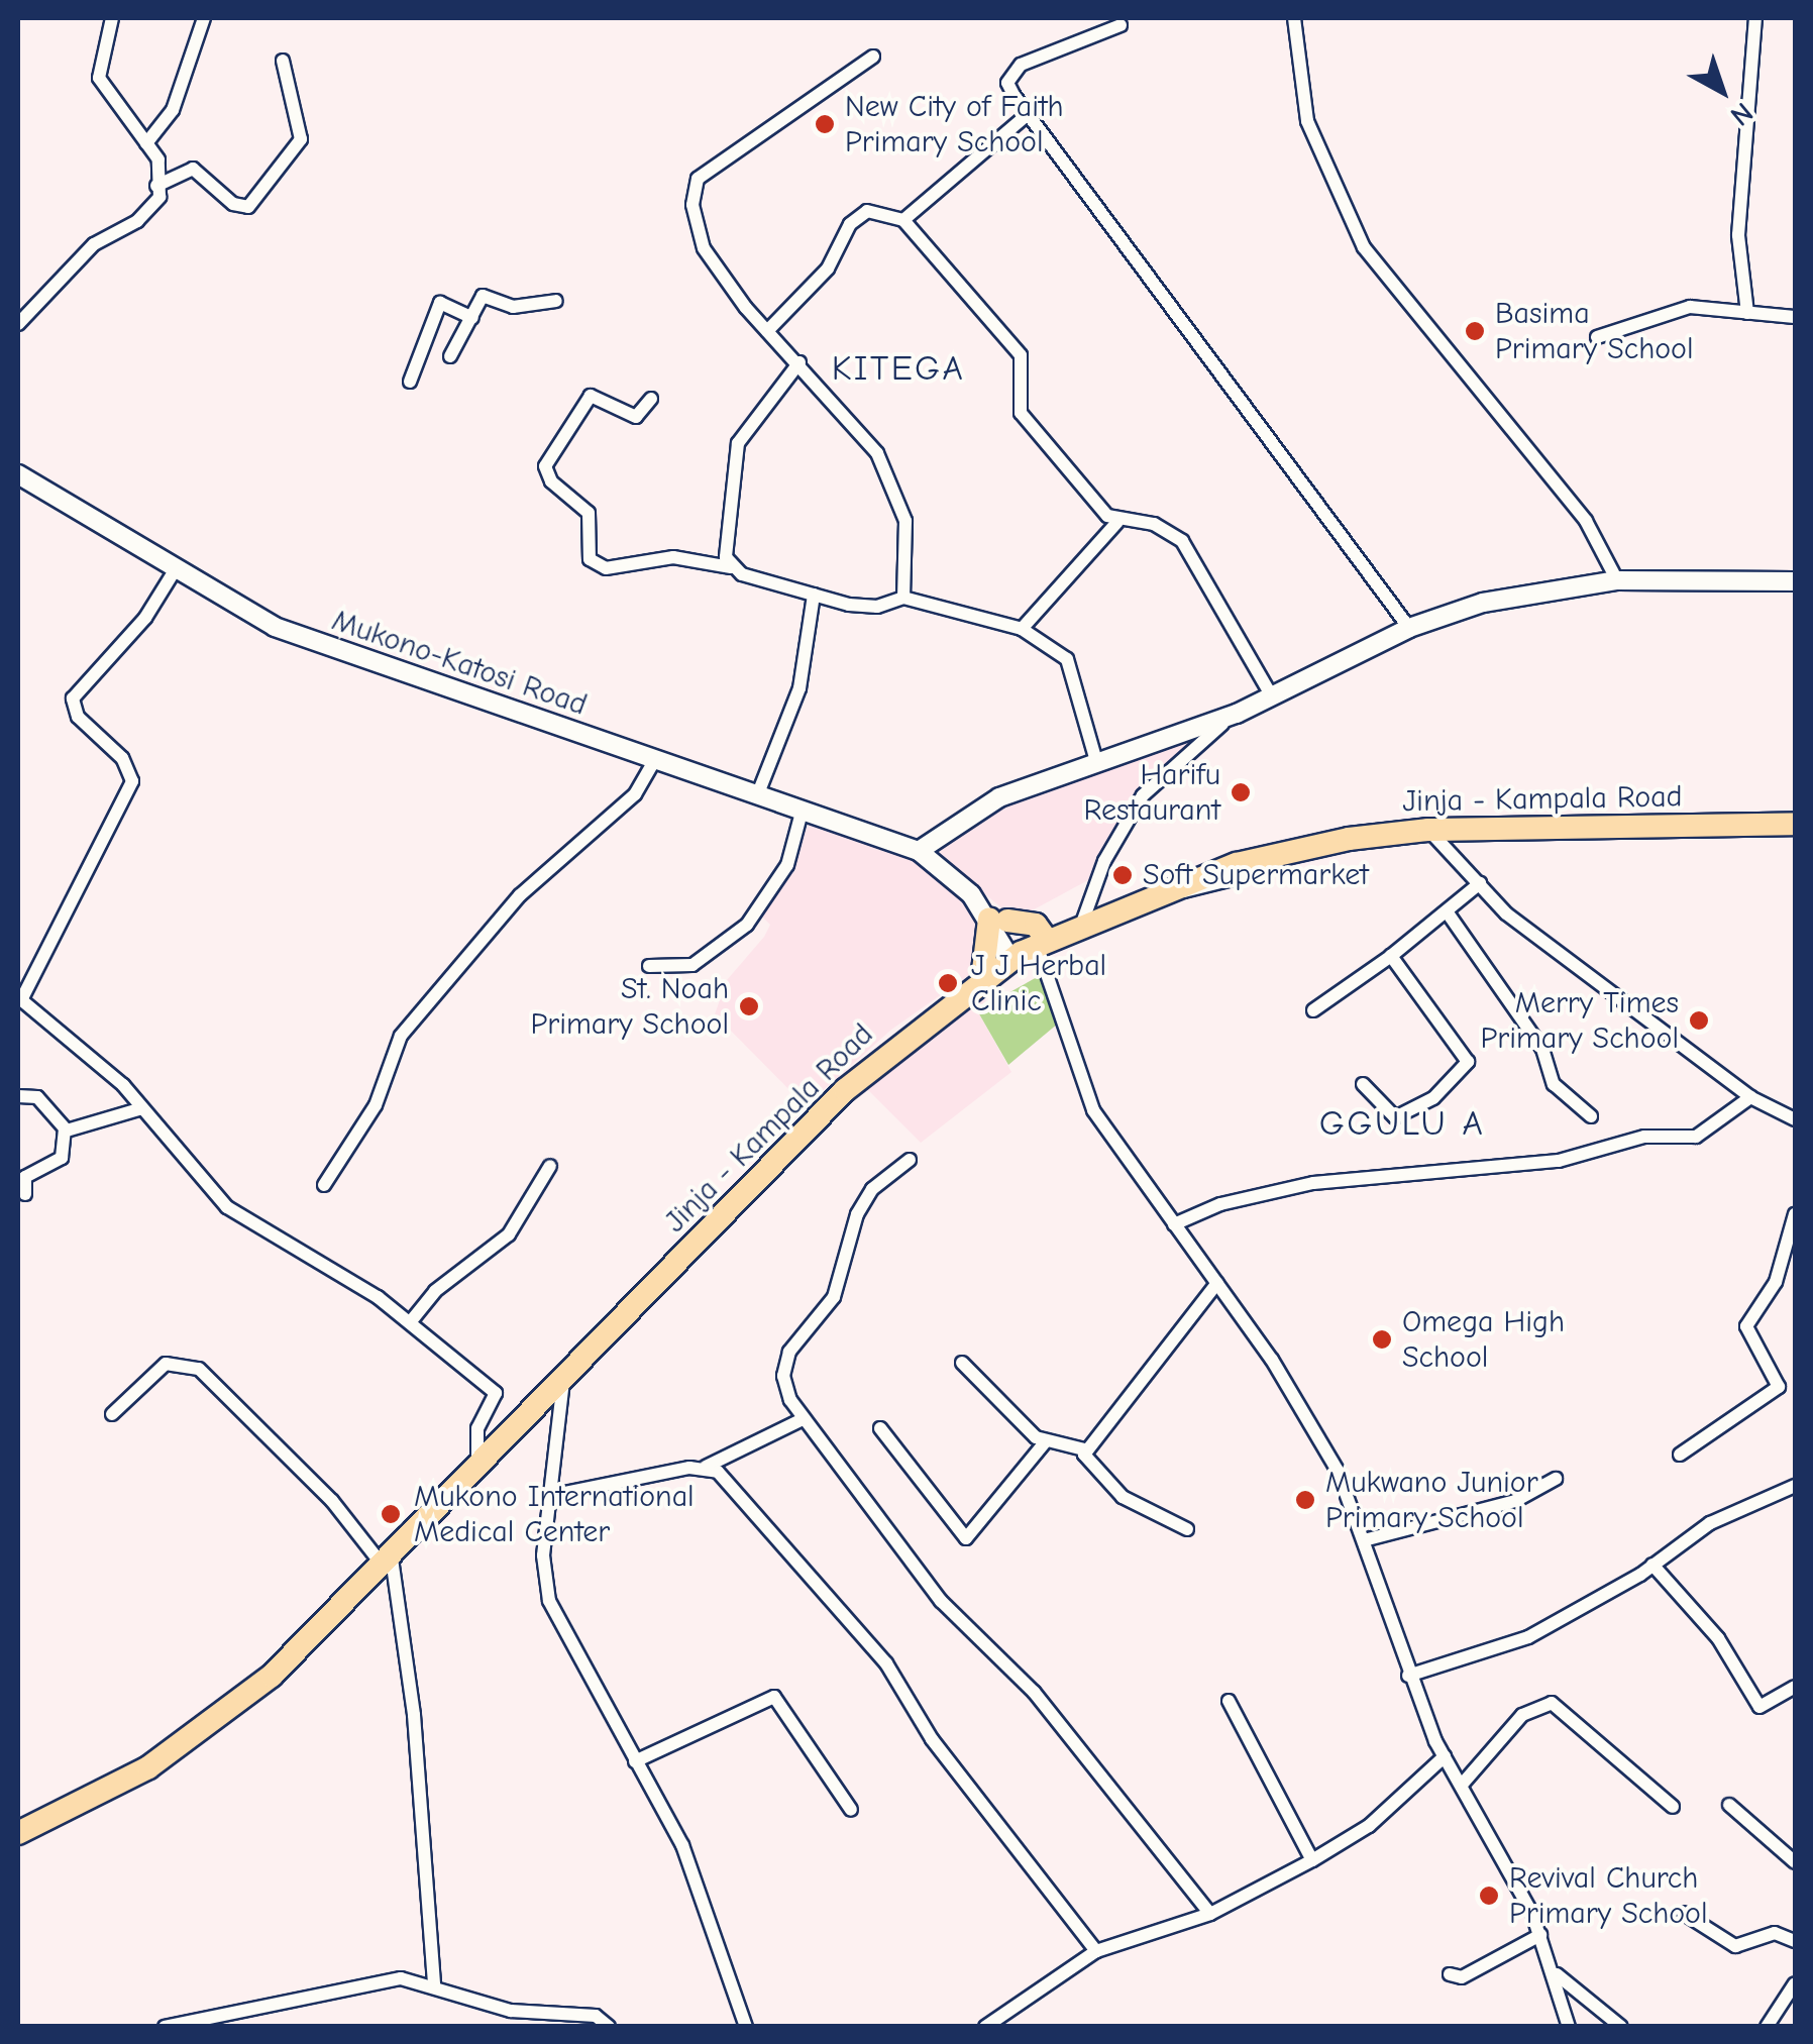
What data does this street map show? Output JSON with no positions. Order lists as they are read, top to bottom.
{
  "streets": {
    "highway": ["Jinja - Kampala Road"],
    "main road": ["Mukono-Katosi Road"]
  },
  "districts": ["KITEGA", "GGULU A"],
  "places": [
    "New City of Faith Primary School",
    "Basima Primary School",
    "Harifu Restaurant",
    "Soft Supermarket",
    "J J Herbal Clinic",
    "St. Noah Primary School",
    "Merry Times Primary School",
    "Omega High School",
    "Mukwano Junior Primary School",
    "Mukono International Medical Center",
    "Revival Church Primary School"
  ],
  "north": "bottom right"
}
